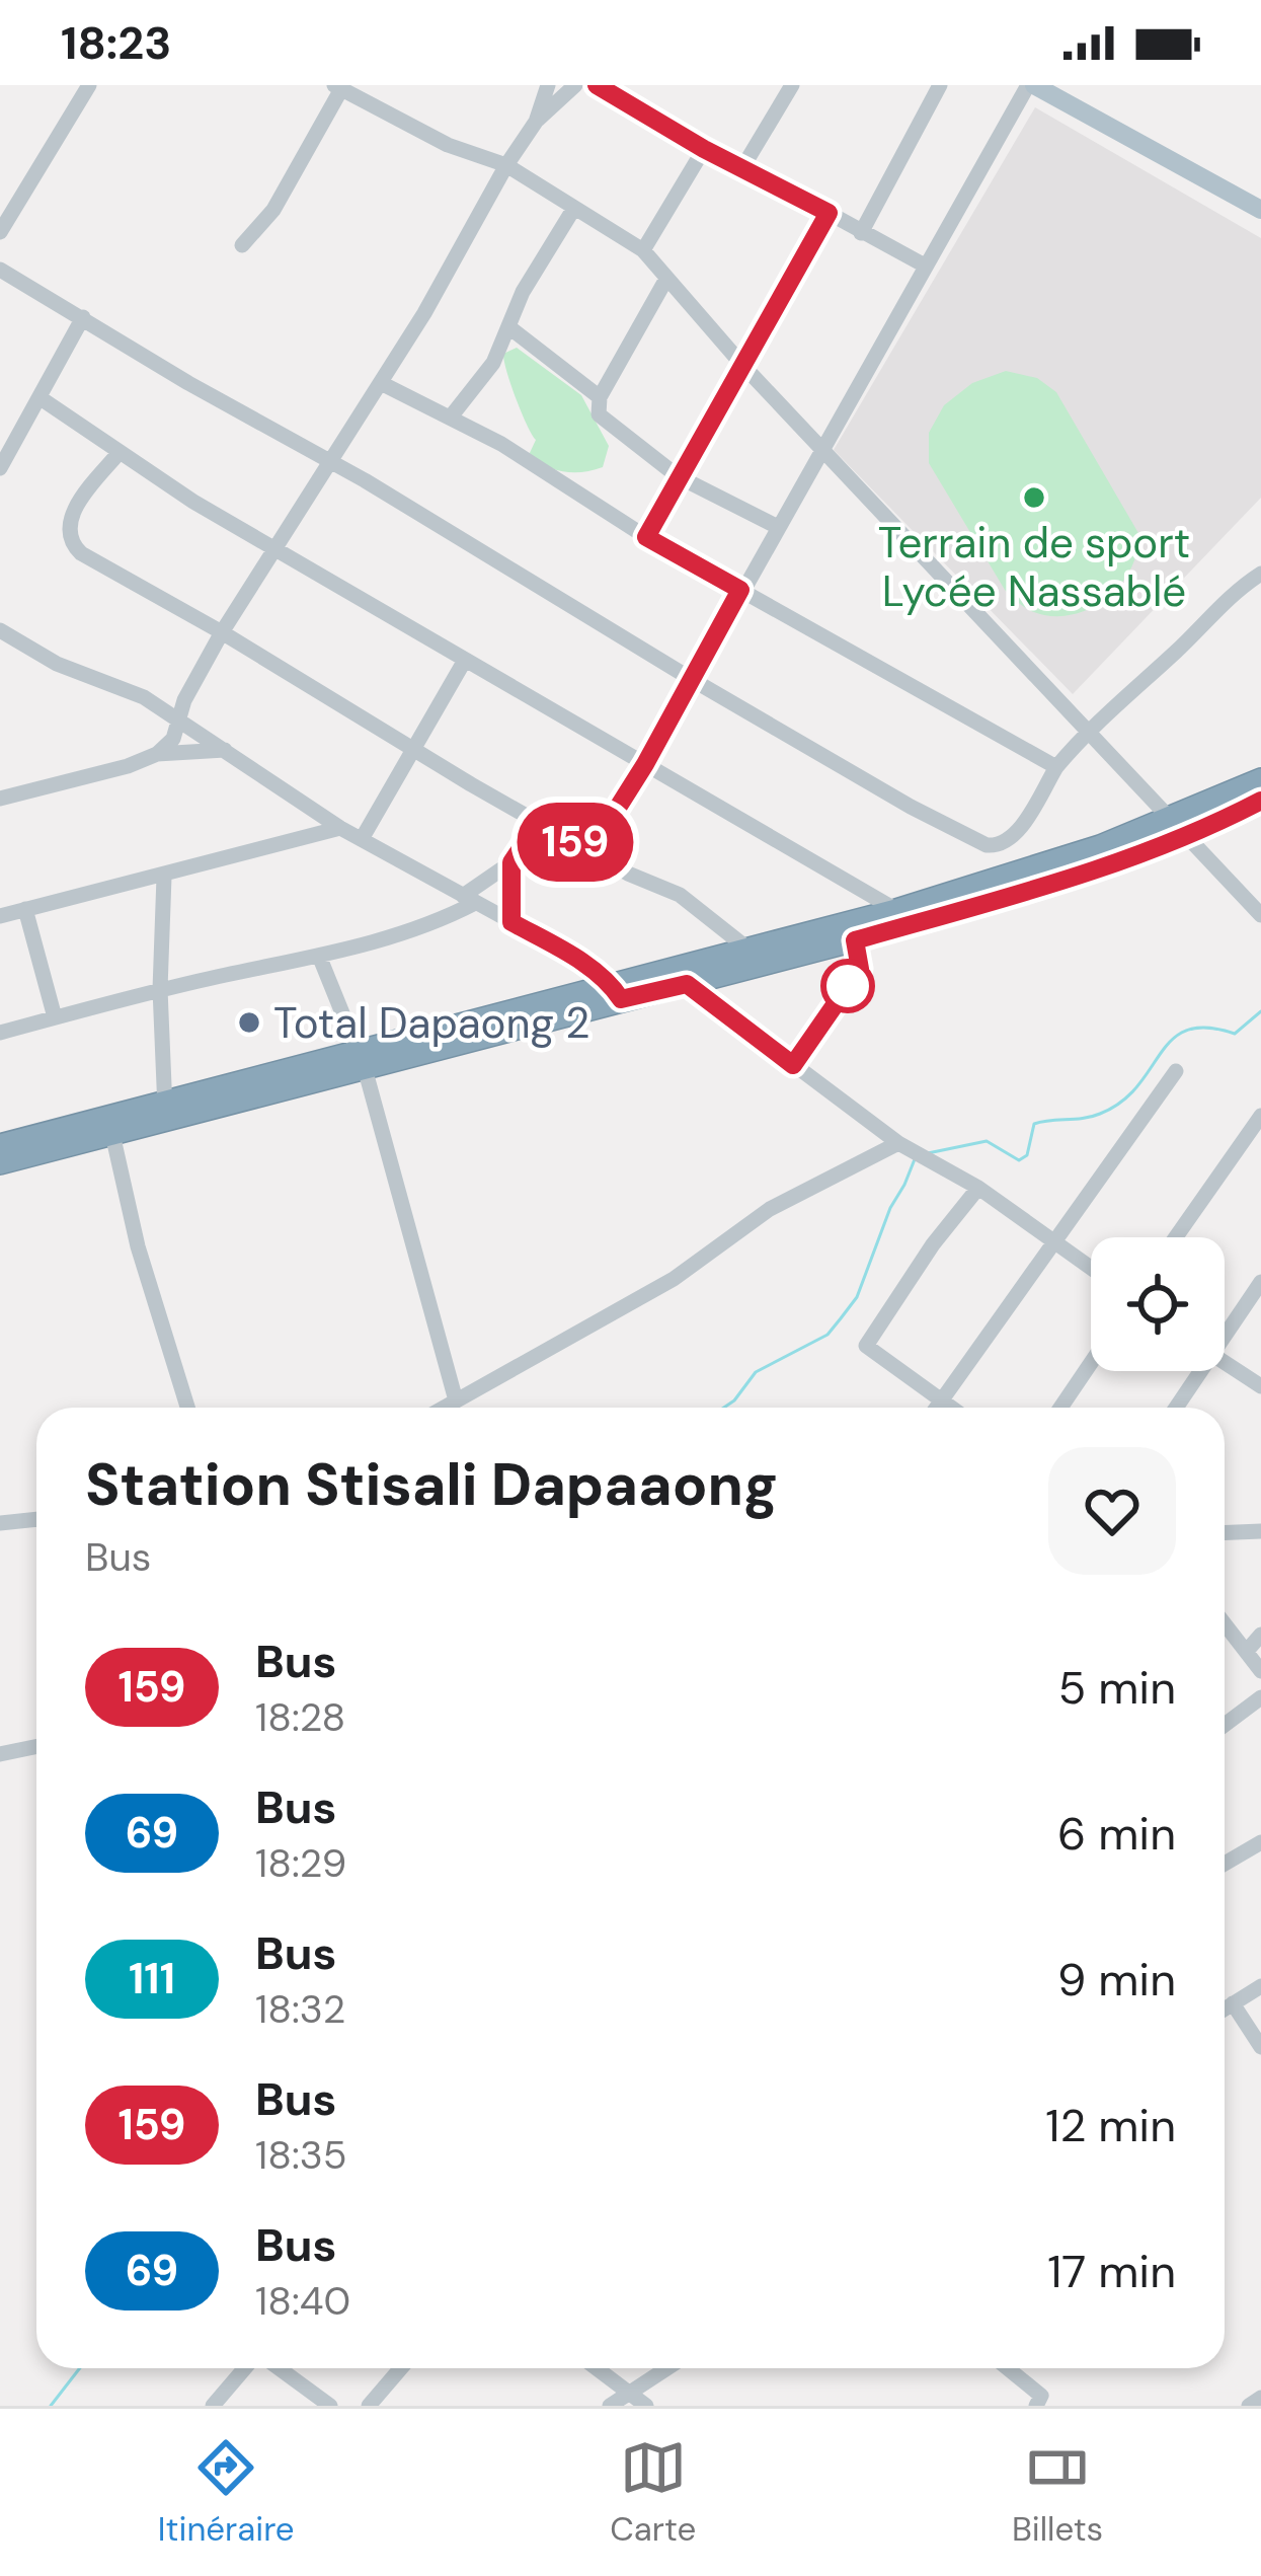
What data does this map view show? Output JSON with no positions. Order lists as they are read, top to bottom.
{
  "places": ["Terrain de sport Lycée Nassablé", "Total Dapaong 2"],
  "lines": ["bus line 159"],
  "page": {
    "status": "18:23",
    "on_map": "159",
    "heading": ["Station Stisali Dapaaong", "Bus"],
    "list": [
      {
        "mark": "159",
        "name": "Bus",
        "note": "18:28",
        "value": "5 min"
      },
      {
        "mark": "69",
        "name": "Bus",
        "note": "18:29",
        "value": "6 min"
      },
      {
        "mark": "111",
        "name": "Bus",
        "note": "18:32",
        "value": "9 min"
      },
      {
        "mark": "159",
        "name": "Bus",
        "note": "18:35",
        "value": "12 min"
      },
      {
        "mark": "69",
        "name": "Bus",
        "note": "18:40",
        "value": "17 min"
      }
    ],
    "tabs": ["Itinéraire", "Carte", "Billets"]
  }
}
